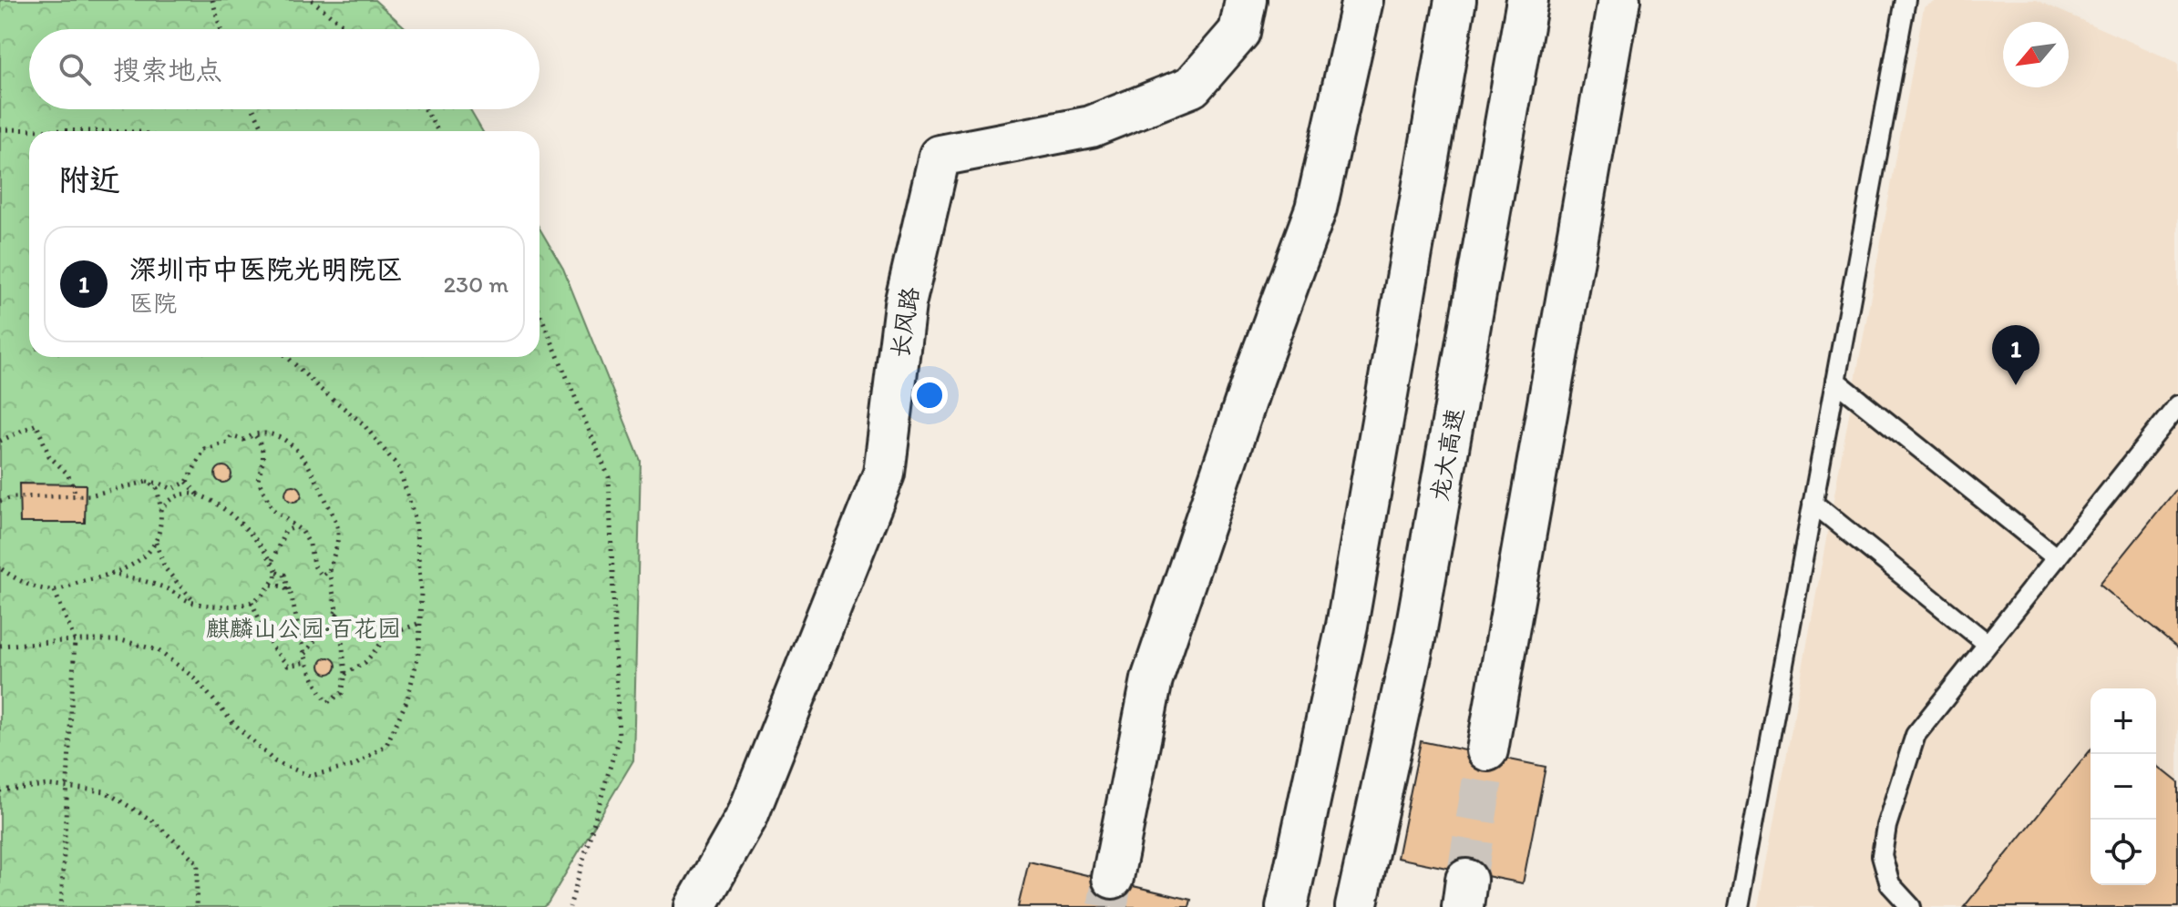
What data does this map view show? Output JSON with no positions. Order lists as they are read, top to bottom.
{
  "streets": {
    "main road": ["长风路", "龙大高速"]
  },
  "parks": ["麒麟山公园·百花园"],
  "north": "bottom left",
  "page": {
    "search": "搜索地点",
    "heading": "附近",
    "list": [
      {
        "mark": "1",
        "name": "深圳市中医院光明院区",
        "note": "医院",
        "value": "230 m"
      }
    ],
    "pins": "1",
    "map_buttons": ["+", "−"]
  }
}
